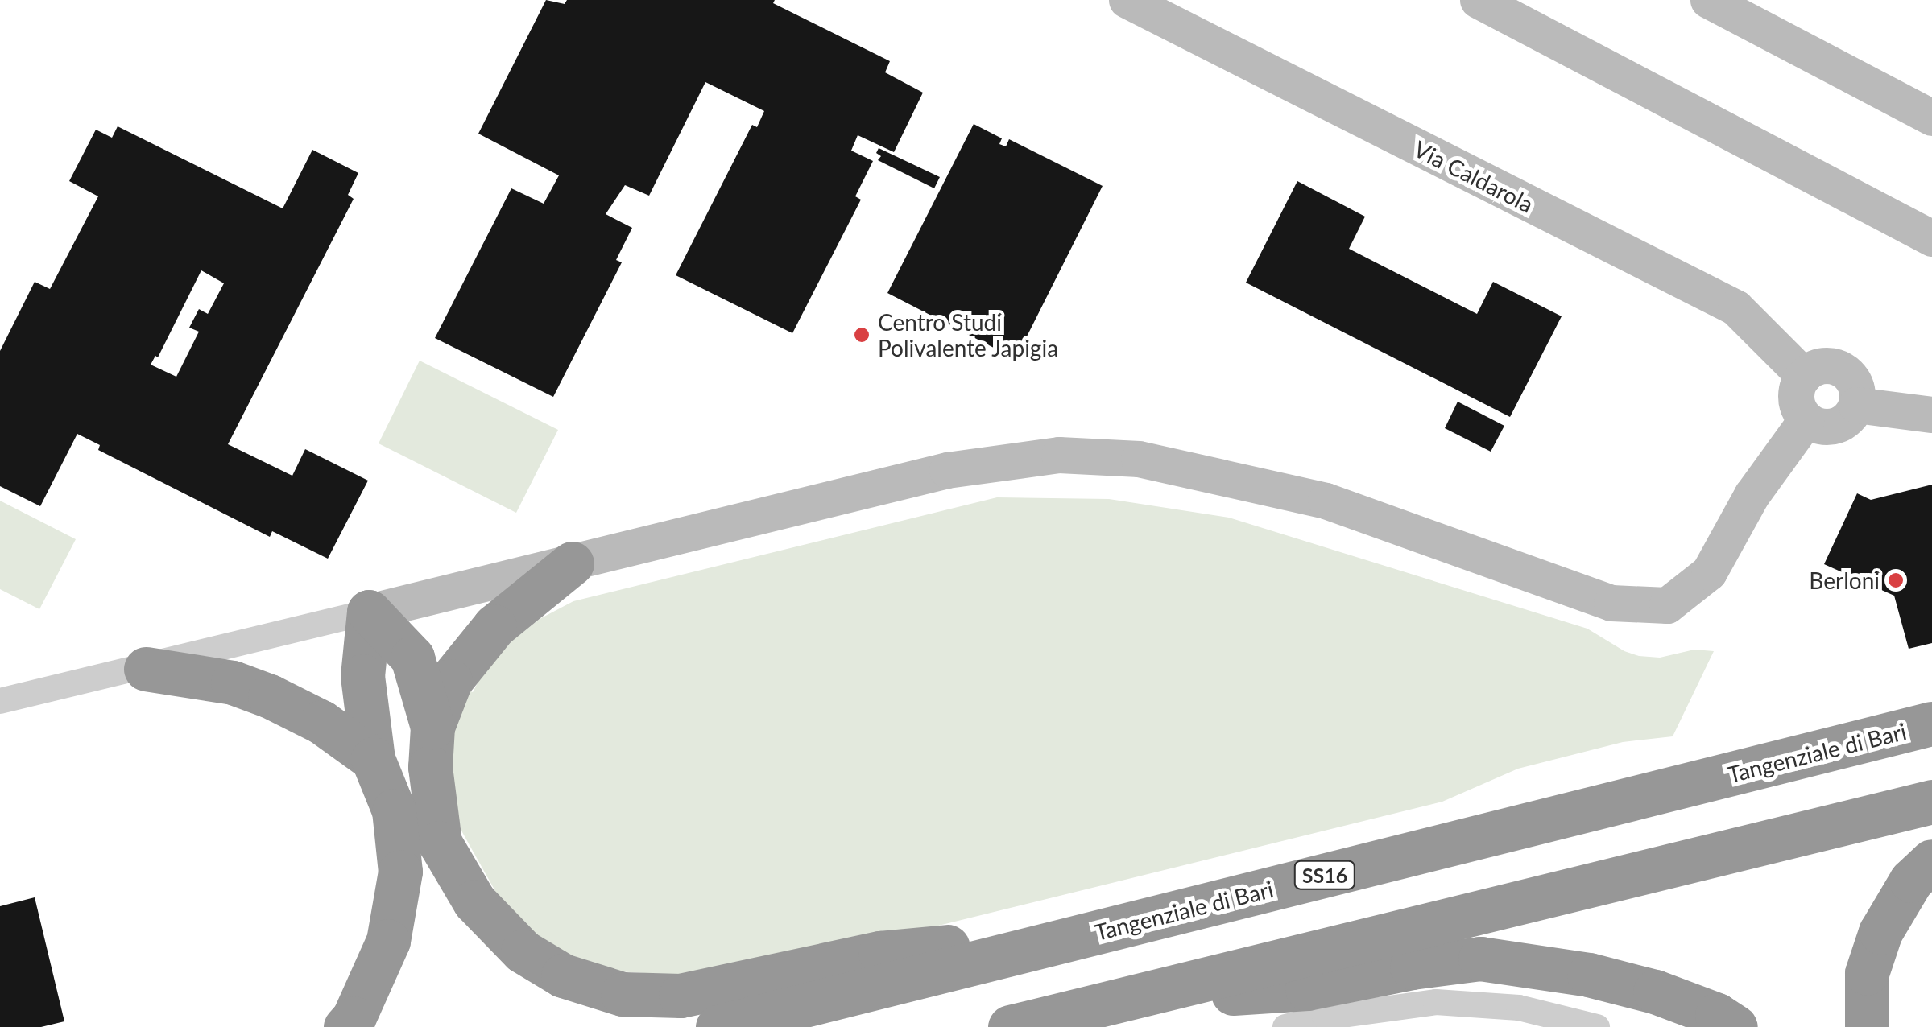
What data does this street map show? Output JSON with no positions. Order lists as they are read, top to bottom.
{
  "streets": {
    "highway": ["Tangenziale di Bari", "SS16"],
    "street": ["Via Caldarola"]
  },
  "places": ["Centro Studi Polivalente Japigia", "Berloni"]
}
